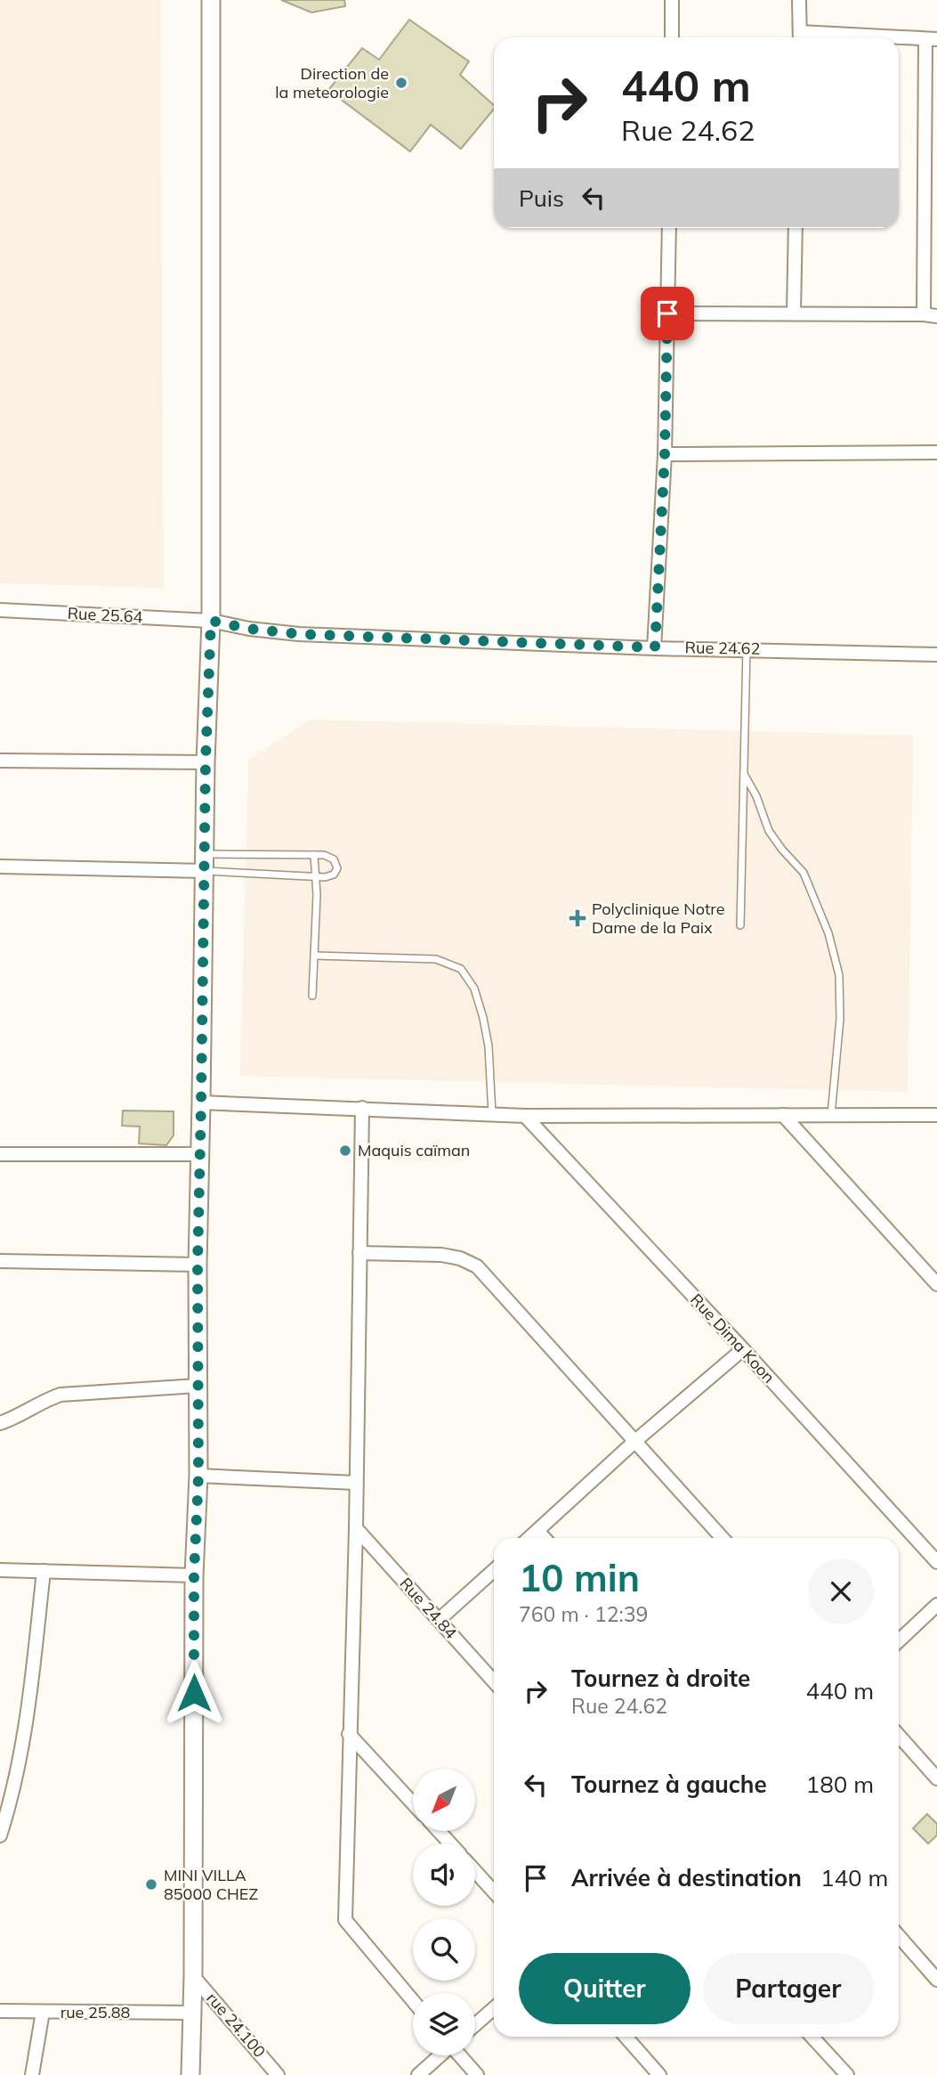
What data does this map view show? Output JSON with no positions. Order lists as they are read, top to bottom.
{
  "streets": {
    "street": [
      "Rue 25.64",
      "Rue 24.62",
      "Rue Dima Koon",
      "Rue 24.84",
      "rue 25.88",
      "rue 24.100"
    ]
  },
  "crossings": [
    ["Rue 25.64", "Rue 24.62"]
  ],
  "places": {
    "other": ["Direction de la meteorologie", "Maquis caïman", "MINI VILLA 85000 CHEZ"],
    "health": ["Polyclinique Notre Dame de la Paix"]
  },
  "north": "bottom left",
  "page": {
    "turn": ["440 m", "Rue 24.62"],
    "then": "Puis",
    "heading": ["10 min", "760 m · 12:39"],
    "list": [
      {
        "name": "Tournez à droite",
        "note": "Rue 24.62",
        "value": "440 m"
      },
      {
        "name": "Tournez à gauche",
        "value": "180 m"
      },
      {
        "name": "Arrivée à destination",
        "value": "140 m"
      }
    ],
    "buttons": ["Quitter", "Partager"]
  }
}
